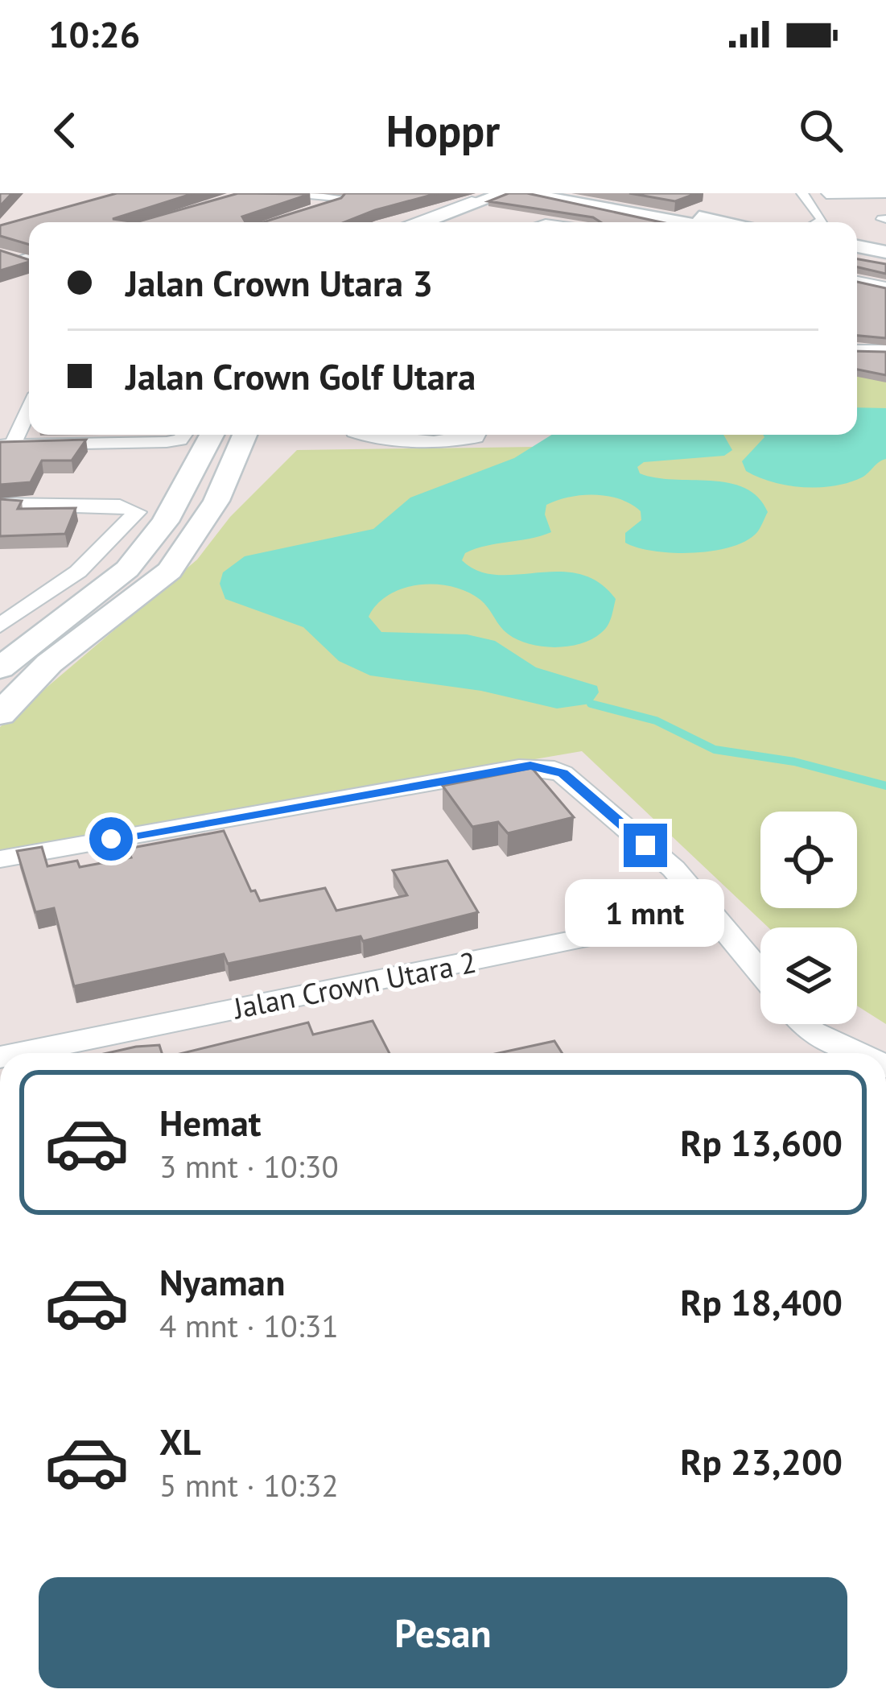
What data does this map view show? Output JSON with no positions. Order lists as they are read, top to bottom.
{
  "streets": {
    "street": ["Jalan Crown Utara 2"]
  },
  "page": {
    "status": "10:26",
    "header": "Hoppr",
    "banner": ["Jalan Crown Utara 3", "Jalan Crown Golf Utara"],
    "bubble": "1 mnt",
    "list": [
      {
        "name": "Hemat",
        "note": "3 mnt · 10:30",
        "value": "Rp 13,600"
      },
      {
        "name": "Nyaman",
        "note": "4 mnt · 10:31",
        "value": "Rp 18,400"
      },
      {
        "name": "XL",
        "note": "5 mnt · 10:32",
        "value": "Rp 23,200"
      }
    ],
    "buttons": "Pesan"
  }
}
